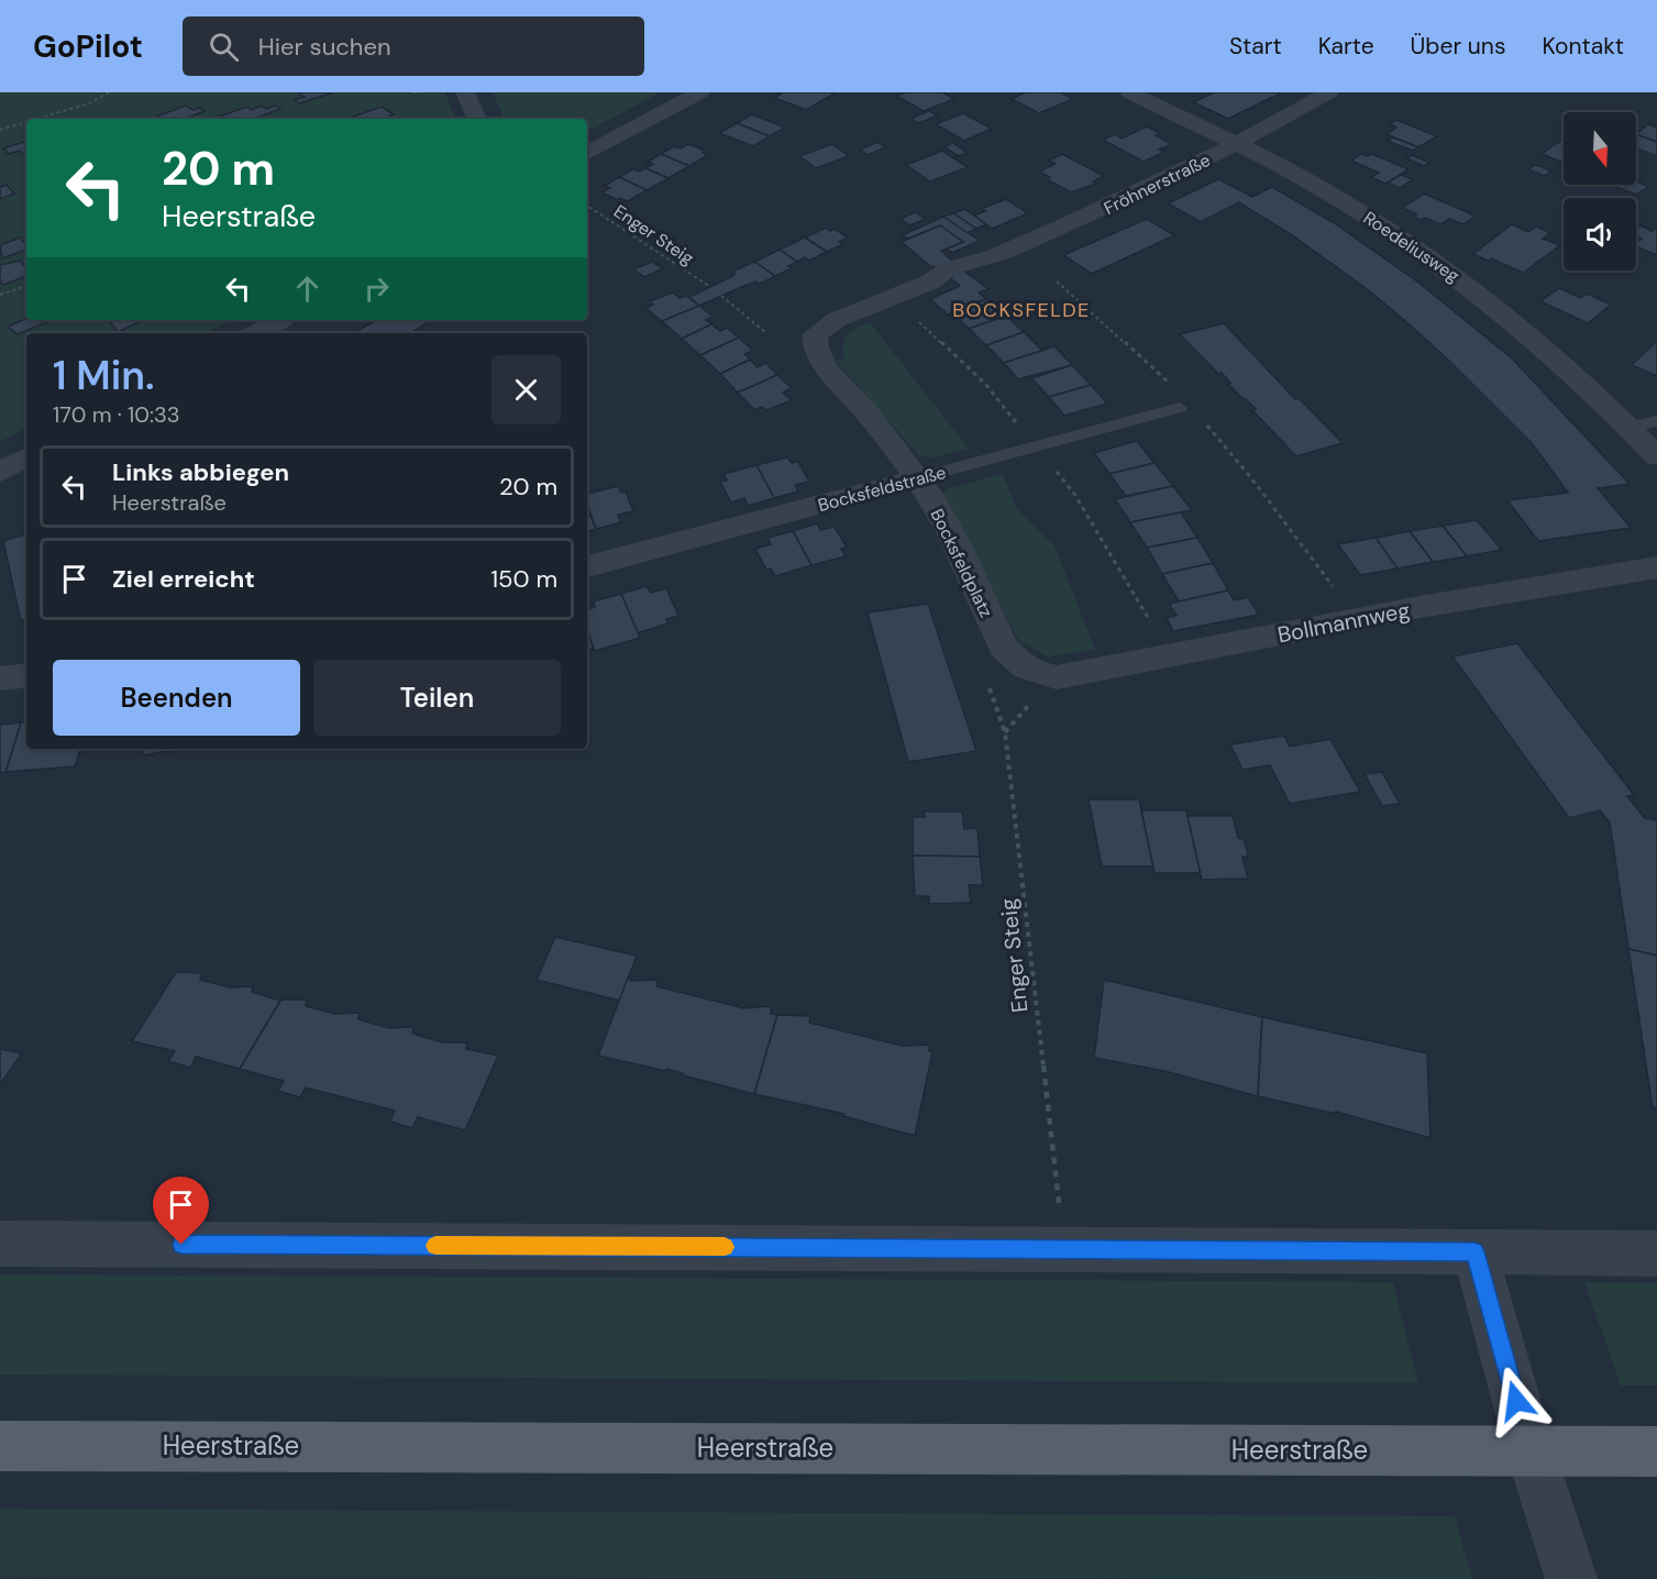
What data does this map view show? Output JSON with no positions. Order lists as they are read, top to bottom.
{
  "streets": {
    "main road": ["Heerstraße"],
    "street": [
      "Fröhnerstraße",
      "Roedeliusweg",
      "Bocksfeldstraße",
      "Bocksfeldplatz",
      "Bollmannweg"
    ],
    "path": ["Enger Steig"]
  },
  "crossings": [
    ["Fröhnerstraße", "Roedeliusweg"],
    ["Fröhnerstraße", "Bocksfeldplatz"],
    ["Bocksfeldstraße", "Bocksfeldplatz"],
    ["Bocksfeldplatz", "Bollmannweg"]
  ],
  "districts": ["BOCKSFELDE"],
  "north": "bottom",
  "page": {
    "header": "GoPilot",
    "search": "Hier suchen",
    "nav": [
      "Start",
      "Karte",
      "Über uns",
      "Kontakt"
    ],
    "turn": ["20 m", "Heerstraße"],
    "heading": ["1 Min.", "170 m · 10:33"],
    "list": [
      {
        "name": "Links abbiegen",
        "note": "Heerstraße",
        "value": "20 m"
      },
      {
        "name": "Ziel erreicht",
        "value": "150 m"
      }
    ],
    "buttons": ["Beenden", "Teilen"]
  }
}
